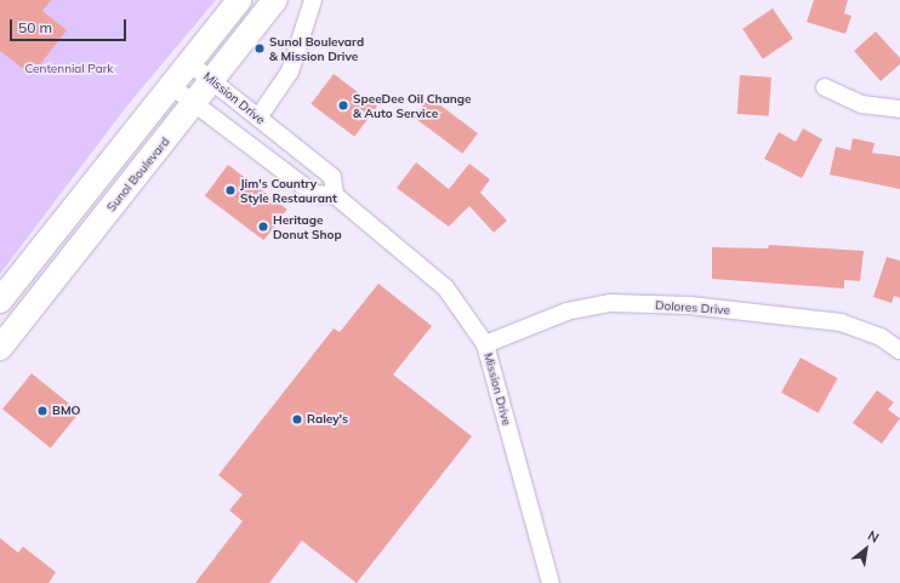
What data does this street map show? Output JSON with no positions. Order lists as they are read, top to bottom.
{
  "streets": {
    "main road": ["Sunol Boulevard"],
    "street": ["Mission Drive", "Dolores Drive"]
  },
  "crossings": [
    ["Mission Drive", "Sunol Boulevard"],
    ["Mission Drive", "Dolores Drive"]
  ],
  "parks": ["Centennial Park"],
  "places": [
    "Sunol Boulevard & Mission Drive",
    "SpeeDee Oil Change & Auto Service",
    "Jim's Country Style Restaurant",
    "Heritage Donut Shop",
    "BMO",
    "Raley's"
  ],
  "scale_bar": "50 m",
  "north": "top right"
}
